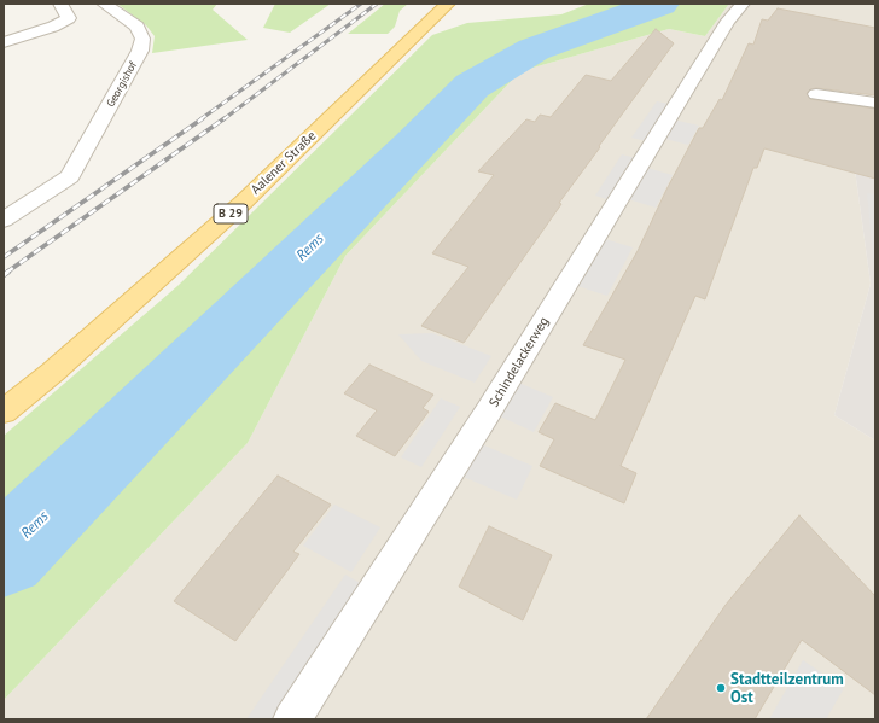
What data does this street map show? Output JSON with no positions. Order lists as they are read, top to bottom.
{
  "streets": {
    "main road": ["Aalener Straße", "B 29"],
    "street": ["Georgishof", "Schindelackerweg"]
  },
  "water": ["Rems"],
  "places": ["Stadtteilzentrum Ost"]
}
